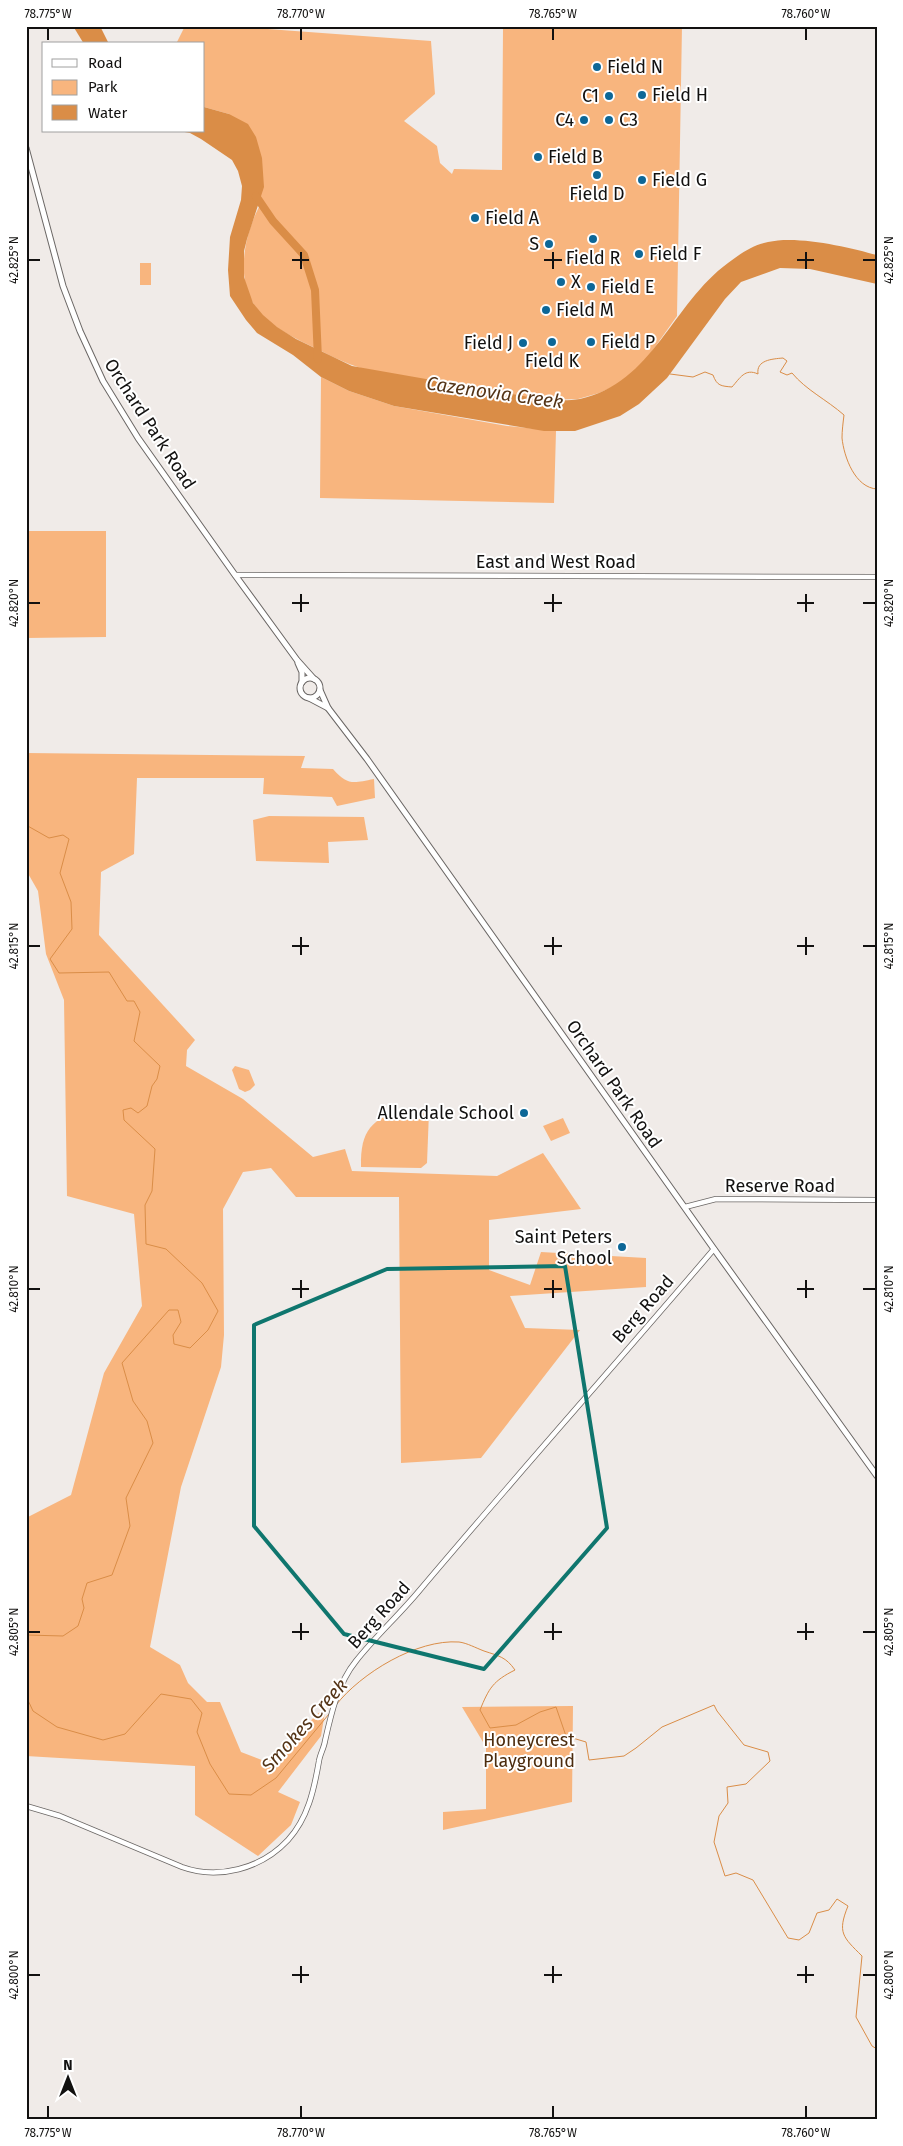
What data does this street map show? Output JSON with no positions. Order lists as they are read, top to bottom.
{
  "streets": {
    "main road": ["Orchard Park Road"],
    "street": ["East and West Road", "Reserve Road", "Berg Road"]
  },
  "crossings": [
    ["Orchard Park Road", "East and West Road"],
    ["Orchard Park Road", "Reserve Road"],
    ["Orchard Park Road", "Berg Road"]
  ],
  "water": ["Cazenovia Creek", "Smokes Creek"],
  "parks": ["Honeycrest Playground"],
  "places": [
    "Field N",
    "Field H",
    "C1",
    "C4",
    "C3",
    "Field B",
    "Field D",
    "Field G",
    "Field A",
    "Field R",
    "S",
    "Field F",
    "X",
    "Field E",
    "Field M",
    "Field K",
    "Field P",
    "Field J",
    "Allendale School",
    "Saint Peters School"
  ],
  "legend": ["Road", "Park", "Water"],
  "north": "top",
  "coordinates": [
    "78.775°W",
    "78.770°W",
    "78.765°W",
    "78.760°W",
    "42.825°N",
    "42.820°N",
    "42.815°N",
    "42.810°N",
    "42.805°N",
    "42.800°N"
  ]
}
